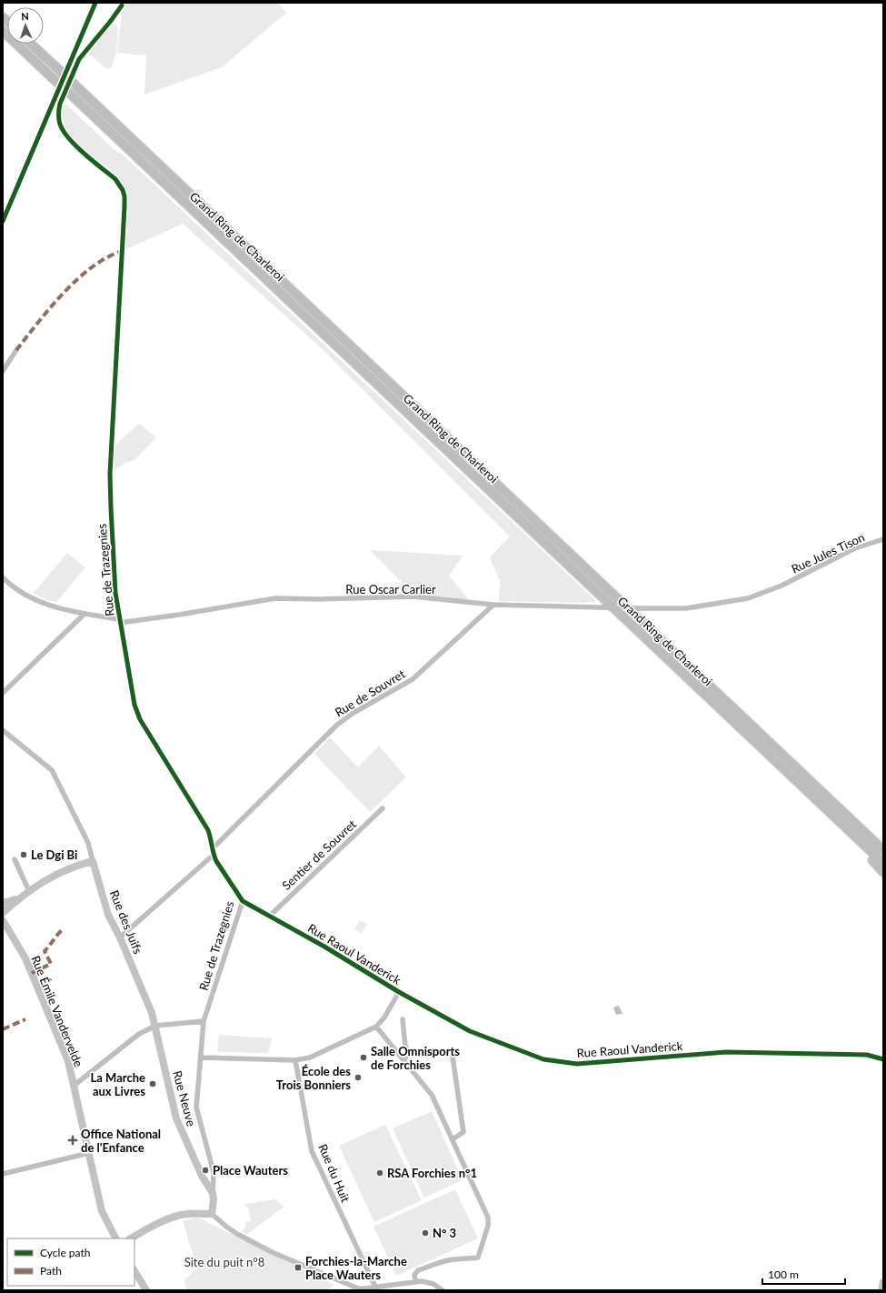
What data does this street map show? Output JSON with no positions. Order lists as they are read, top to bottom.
{
  "streets": {
    "highway": ["Grand Ring de Charleroi"],
    "street": [
      "Rue Jules Tison",
      "Rue de Trazegnies",
      "Rue Oscar Carlier",
      "Rue de Souvret",
      "Sentier de Souvret",
      "Rue des Juifs",
      "Rue Raoul Vanderick",
      "Rue Émile Vandervelde",
      "Rue Neuve",
      "Rue du Huit"
    ]
  },
  "crossings": [
    ["Rue Jules Tison", "Rue Oscar Carlier"],
    ["Rue de Trazegnies", "Rue Oscar Carlier"],
    ["Rue de Trazegnies", "Rue de Souvret"],
    ["Rue de Trazegnies", "Rue Raoul Vanderick"],
    ["Rue de Trazegnies", "Rue Neuve"],
    ["Rue Oscar Carlier", "Rue de Souvret"],
    ["Sentier de Souvret", "Rue Raoul Vanderick"],
    ["Rue des Juifs", "Rue Neuve"]
  ],
  "parks": ["Site du puit n°8"],
  "places": {
    "other": [
      "Le Dgi Bi",
      "Salle Omnisports de Forchies",
      "École des Trois Bonniers",
      "La Marche aux Livres",
      "Place Wauters",
      "RSA Forchies n°1",
      "N° 3"
    ],
    "health": ["Office National de l'Enfance"],
    "transit": ["Forchies-la-Marche Place Wauters"]
  },
  "legend": ["Cycle path", "Path"],
  "scale_bar": "100 m",
  "north": "top"
}
